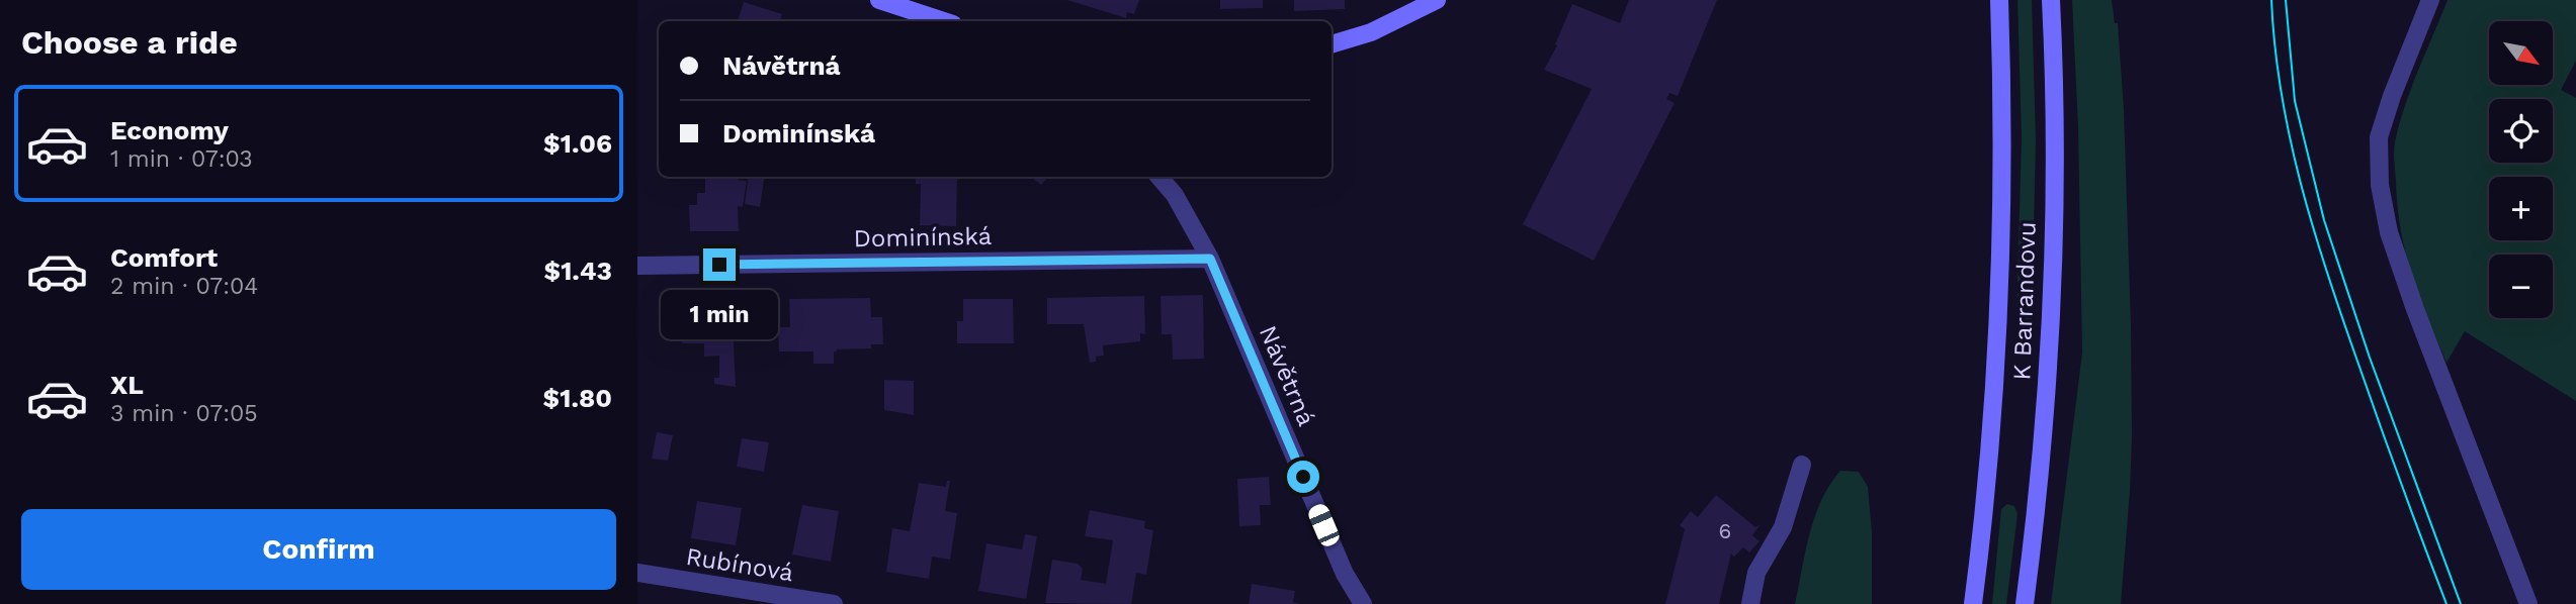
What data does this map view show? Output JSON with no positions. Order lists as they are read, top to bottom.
{
  "streets": {
    "main road": ["K Barrandovu"],
    "street": ["Dominínská", "Návětrná", "Rubínová"]
  },
  "crossings": [
    ["Dominínská", "Návětrná"]
  ],
  "house_numbers": ["6"],
  "north": "bottom right",
  "page": {
    "heading": "Choose a ride",
    "map_buttons": ["+", "−"],
    "banner": ["Návětrná", "Dominínská"],
    "list": [
      {
        "name": "Economy",
        "note": "1 min · 07:03",
        "value": "$1.06"
      },
      {
        "name": "Comfort",
        "note": "2 min · 07:04",
        "value": "$1.43"
      },
      {
        "name": "XL",
        "note": "3 min · 07:05",
        "value": "$1.80"
      }
    ],
    "bubble": "1 min",
    "buttons": "Confirm"
  }
}
